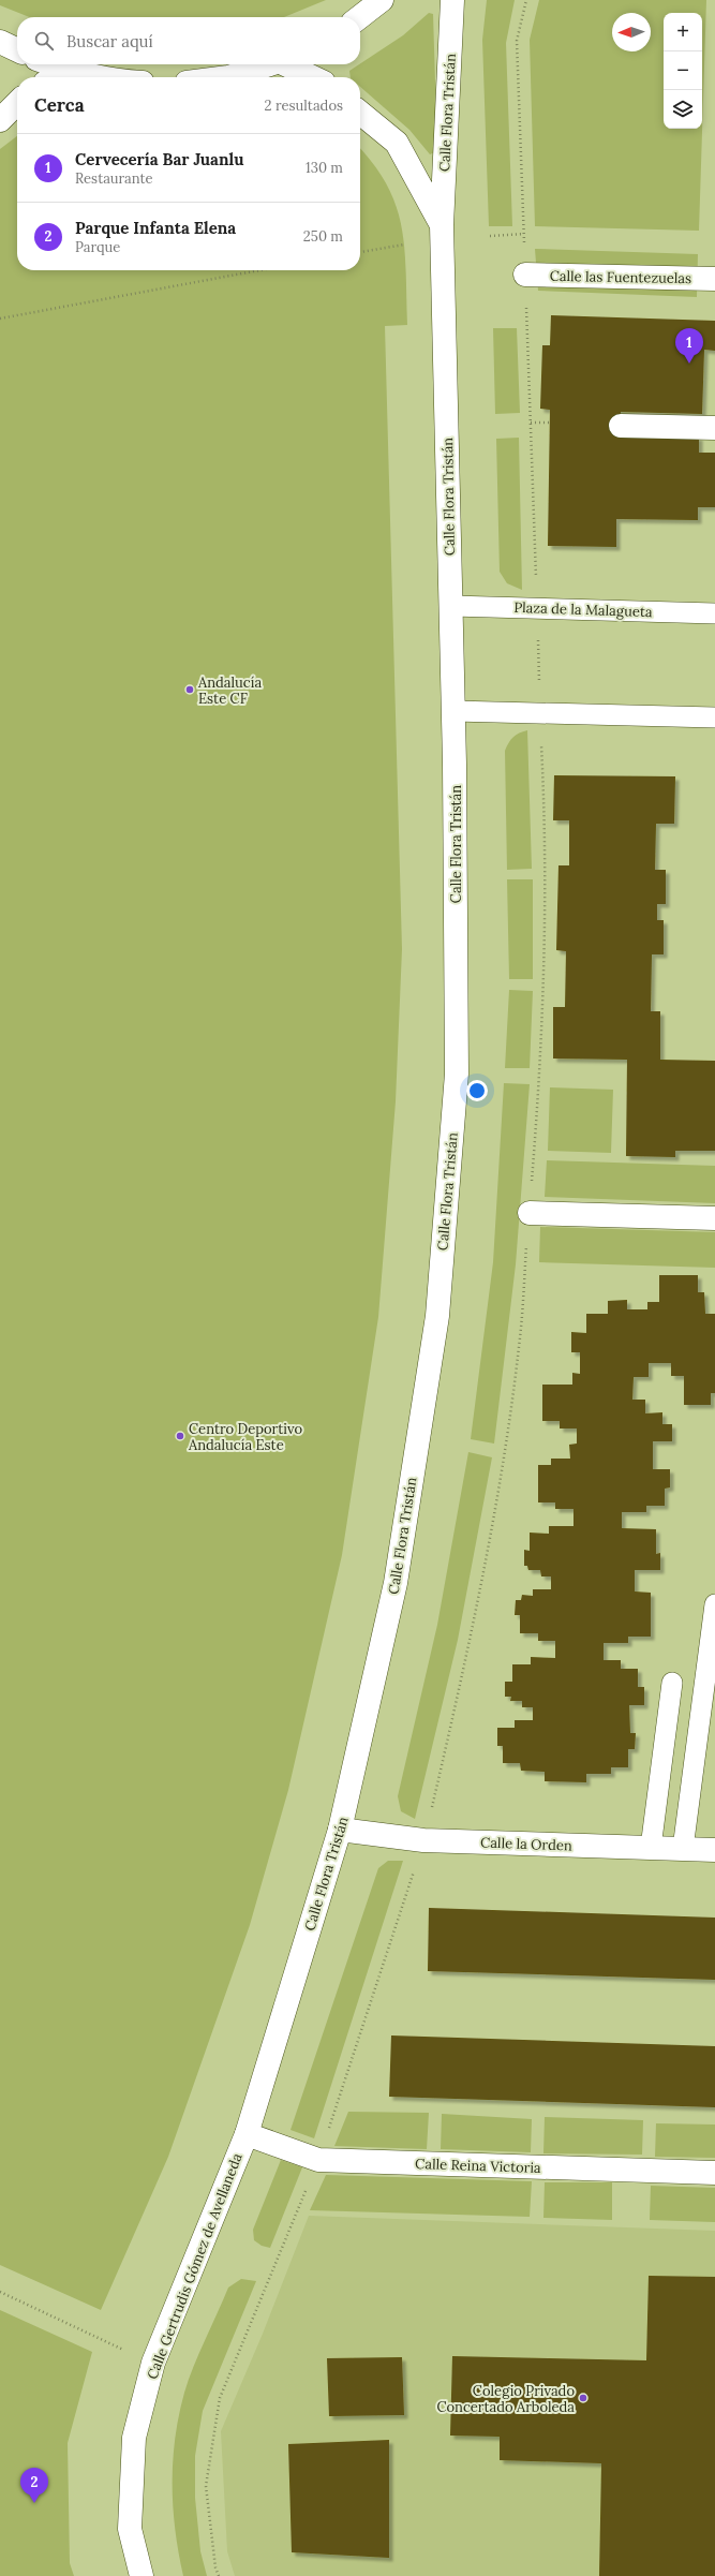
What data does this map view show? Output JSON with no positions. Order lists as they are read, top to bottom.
{
  "streets": {
    "street": [
      "Calle Flora Tristán",
      "Calle las Fuentezuelas",
      "Calle la Orden",
      "Calle Reina Victoria",
      "Calle Gertrudis Gómez de Avellaneda"
    ],
    "lane": ["Plaza de la Malagueta"]
  },
  "crossings": [
    ["Calle Flora Tristán", "Plaza de la Malagueta"],
    ["Calle Flora Tristán", "Calle la Orden"],
    ["Calle Flora Tristán", "Calle Reina Victoria"],
    ["Calle Flora Tristán", "Calle Gertrudis Gómez de Avellaneda"],
    ["Calle Reina Victoria", "Calle Gertrudis Gómez de Avellaneda"]
  ],
  "places": ["Andalucía Este CF", "Centro Deportivo Andalucía Este", "Colegio Privado Concertado Arboleda"],
  "north": "left",
  "page": {
    "map_buttons": ["+", "−"],
    "search": "Buscar aquí",
    "heading": ["Cerca", "2 resultados"],
    "list": [
      {
        "mark": "1",
        "name": "Cervecería Bar Juanlu",
        "note": "Restaurante",
        "value": "130 m"
      },
      {
        "mark": "2",
        "name": "Parque Infanta Elena",
        "note": "Parque",
        "value": "250 m"
      }
    ],
    "pins": ["1", "2"]
  }
}
